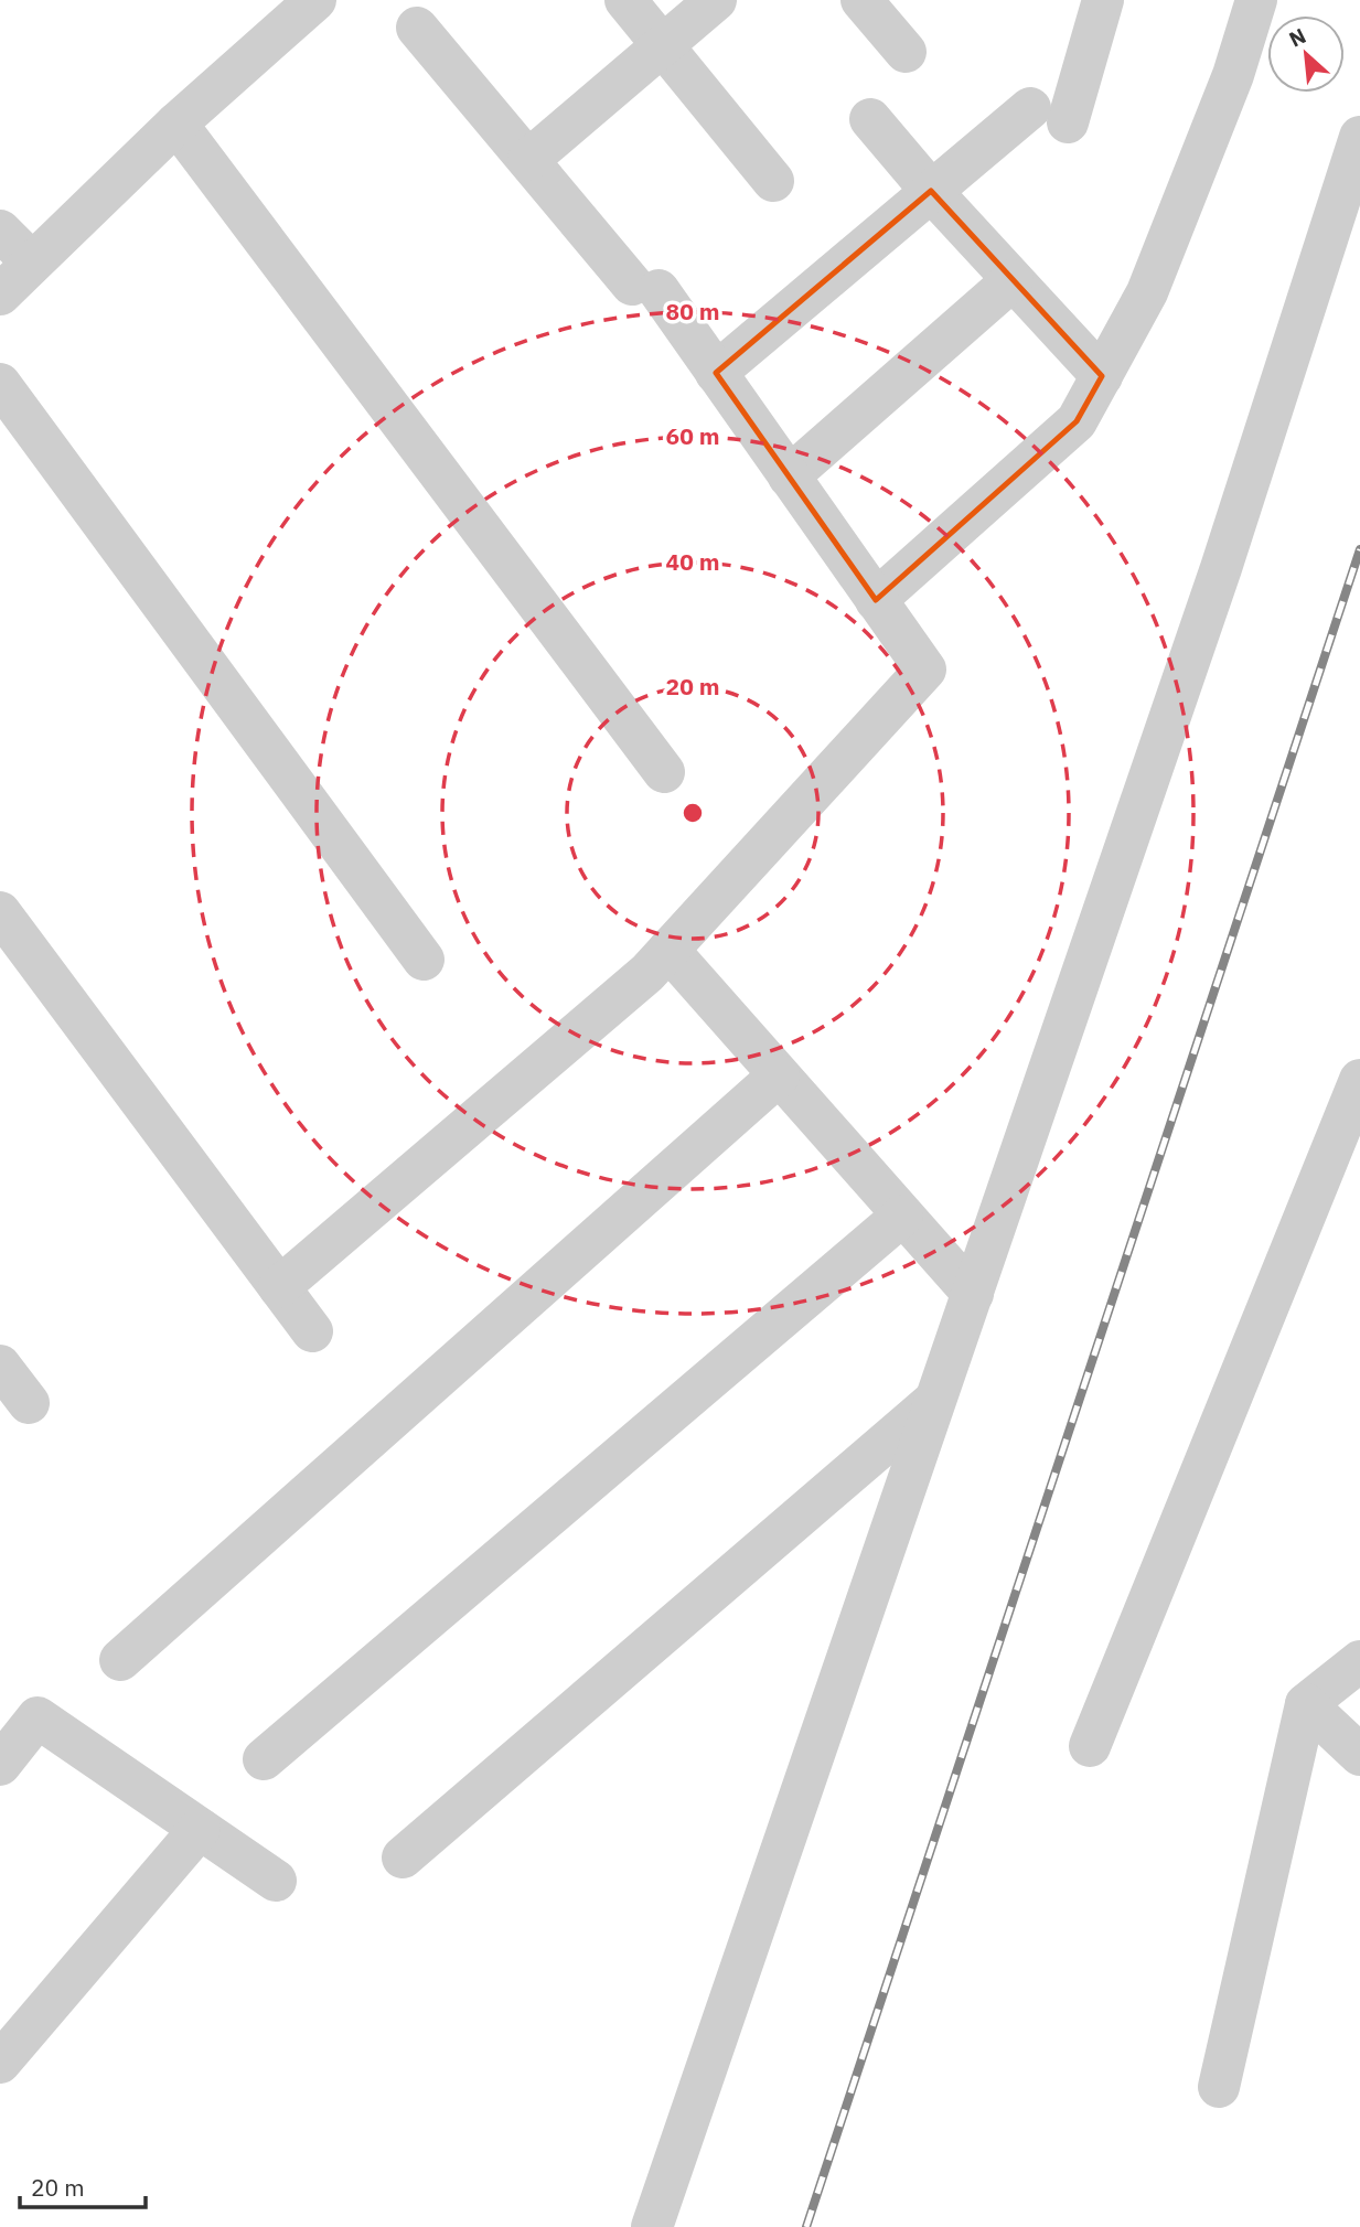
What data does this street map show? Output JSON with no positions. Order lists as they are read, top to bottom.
{
  "scale_bar": "20 m",
  "north": "top left",
  "rings": [
    "80 m",
    "60 m",
    "40 m",
    "20 m"
  ]
}
